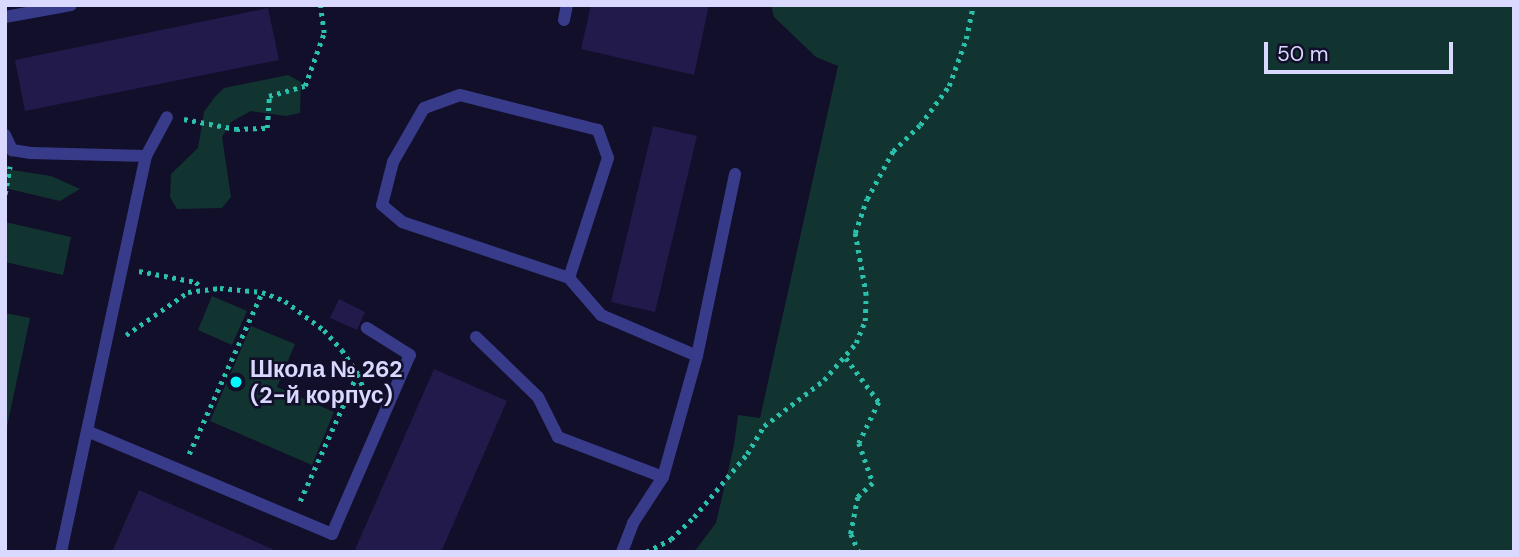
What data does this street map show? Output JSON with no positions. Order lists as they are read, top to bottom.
{
  "places": ["Школа № 262 (2-й корпус)"],
  "scale_bar": "50 m"
}
